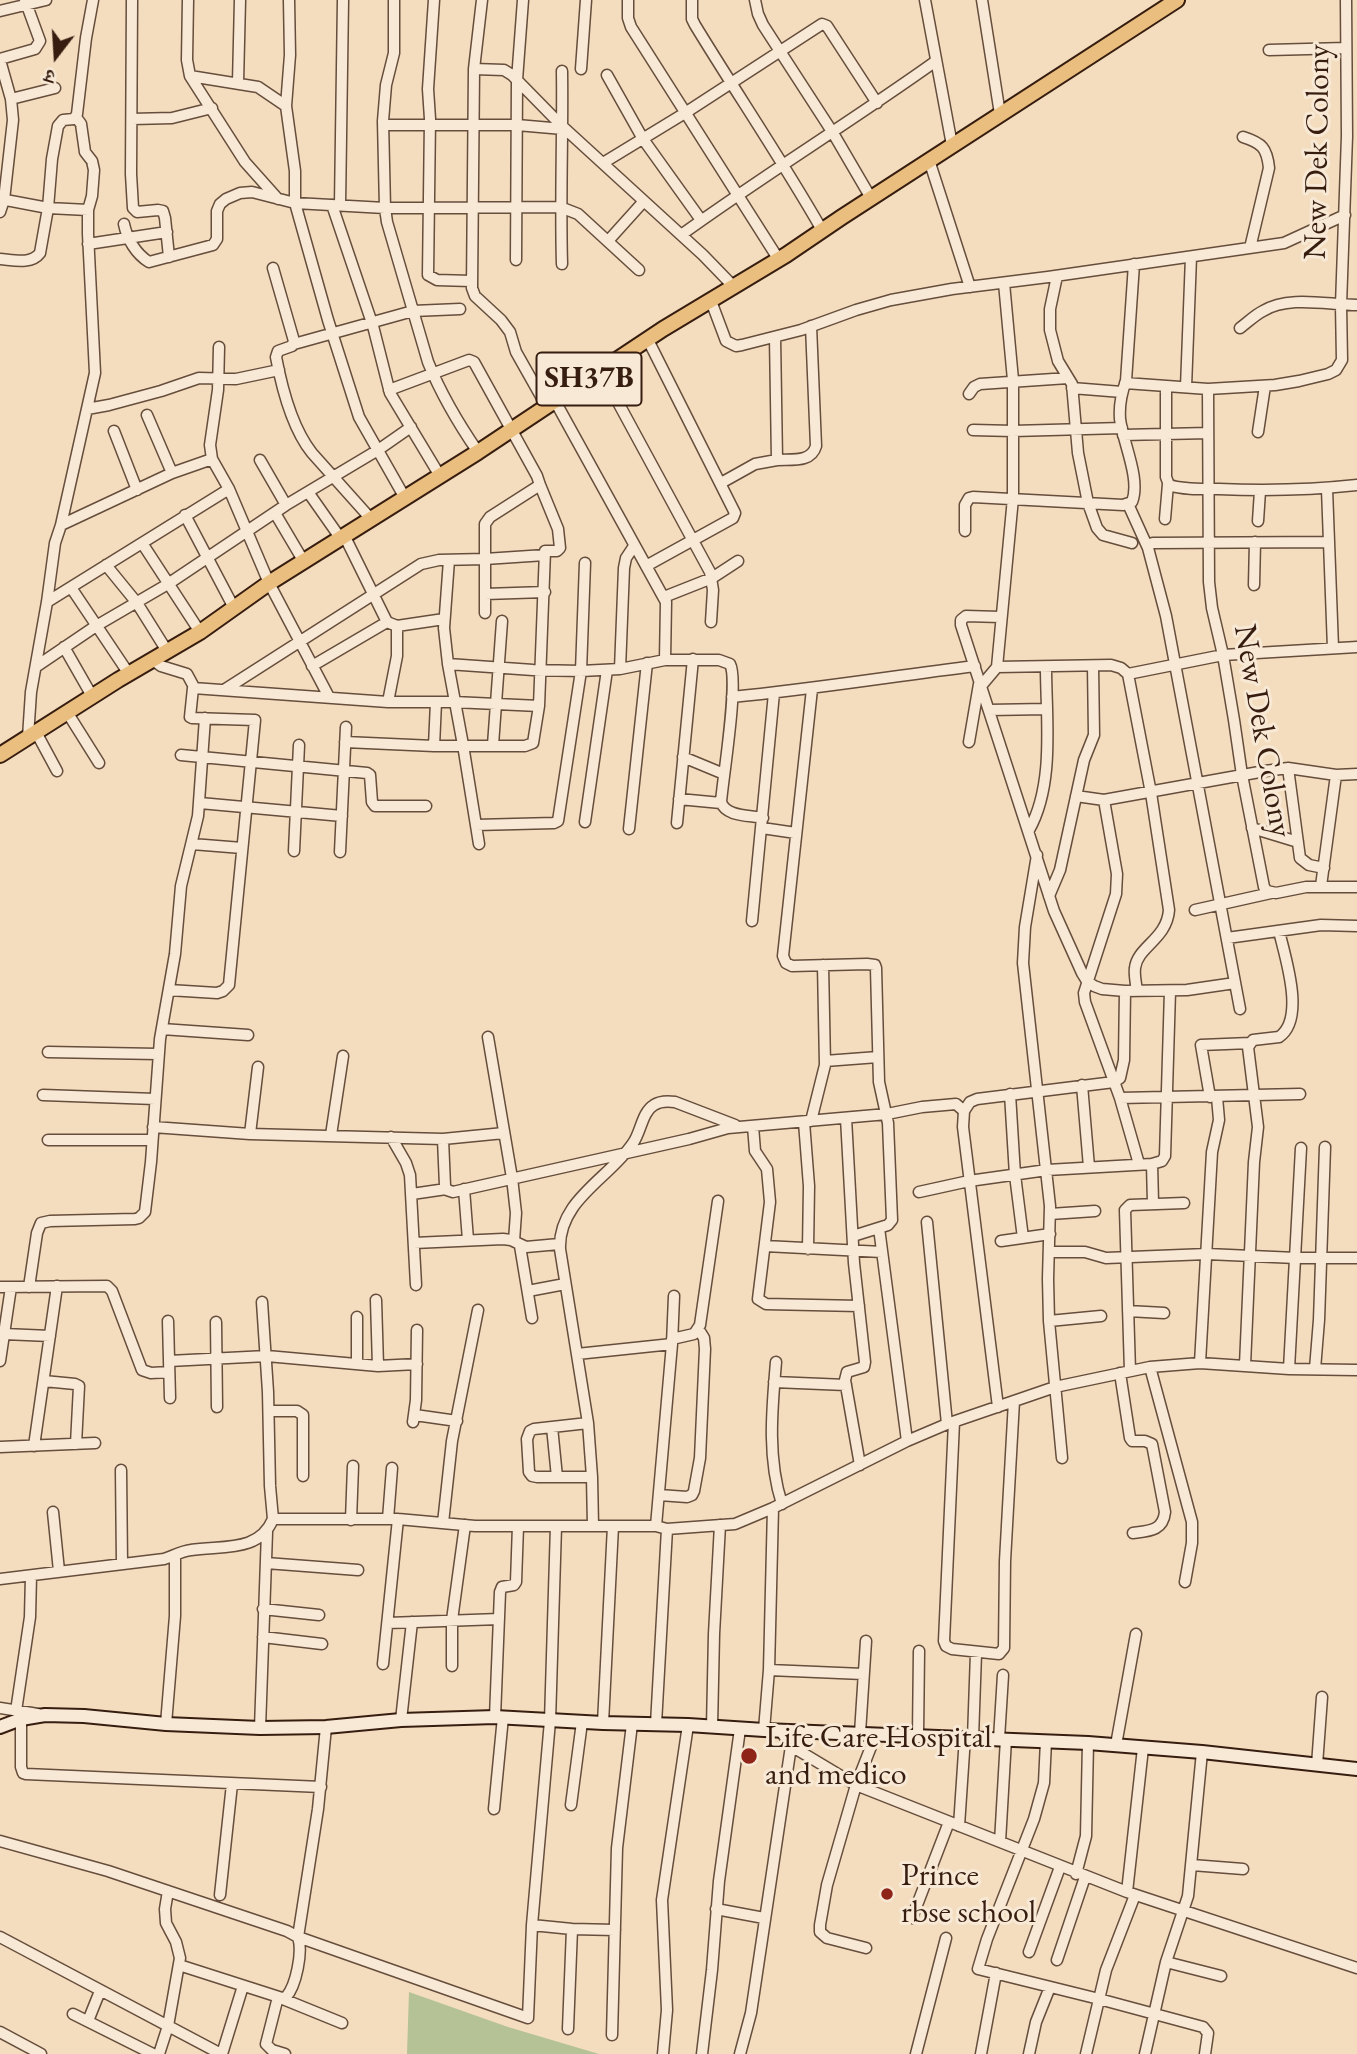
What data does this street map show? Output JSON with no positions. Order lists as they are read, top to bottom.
{
  "streets": {
    "main road": ["SH37B"],
    "street": ["New Dek Colony"]
  },
  "places": ["Life Care Hospital and medico", "Prince rbse school"],
  "north": "bottom"
}
